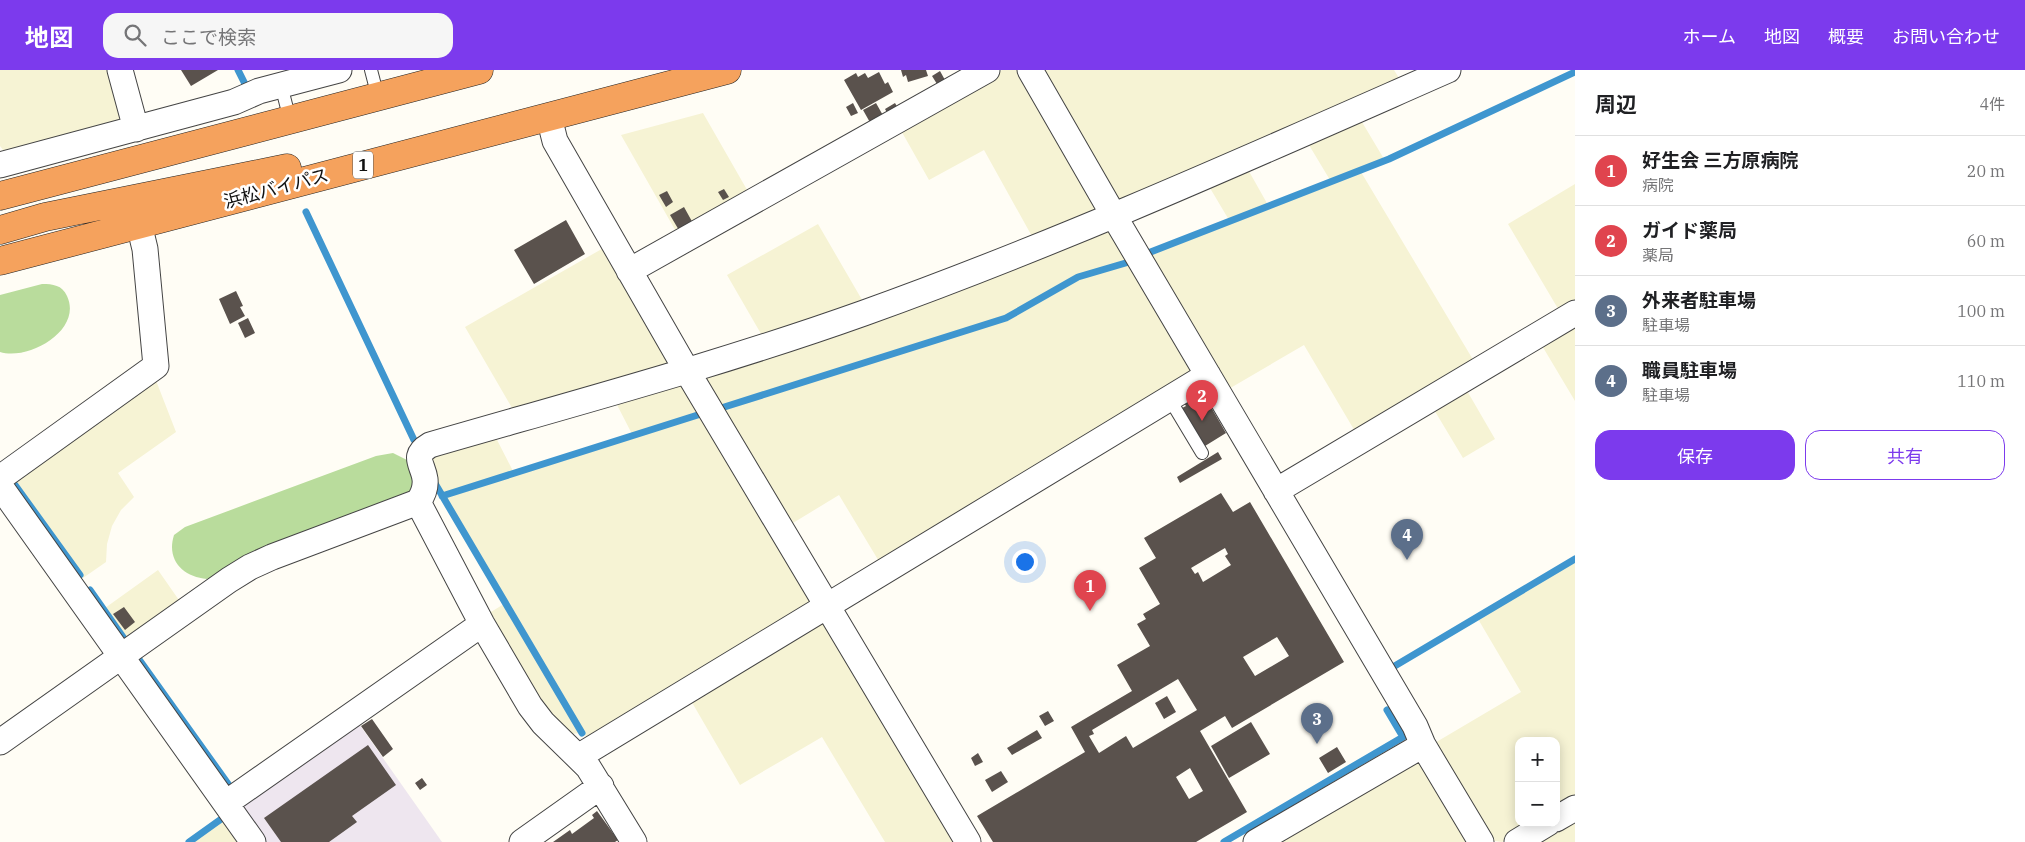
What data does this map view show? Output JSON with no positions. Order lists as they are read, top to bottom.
{
  "streets": {
    "highway": ["1", "浜松バイパス"]
  },
  "page": {
    "header": "地図",
    "search": "ここで検索",
    "nav": [
      "ホーム",
      "地図",
      "概要",
      "お問い合わせ"
    ],
    "heading": ["周辺", "4件"],
    "list": [
      {
        "mark": "1",
        "name": "好生会 三方原病院",
        "note": "病院",
        "value": "20 m"
      },
      {
        "mark": "2",
        "name": "ガイド薬局",
        "note": "薬局",
        "value": "60 m"
      },
      {
        "mark": "3",
        "name": "外来者駐車場",
        "note": "駐車場",
        "value": "100 m"
      },
      {
        "mark": "4",
        "name": "職員駐車場",
        "note": "駐車場",
        "value": "110 m"
      }
    ],
    "pins": [
      "2",
      "4",
      "1",
      "3"
    ],
    "buttons": ["保存", "共有"],
    "map_buttons": ["+", "−"]
  }
}
